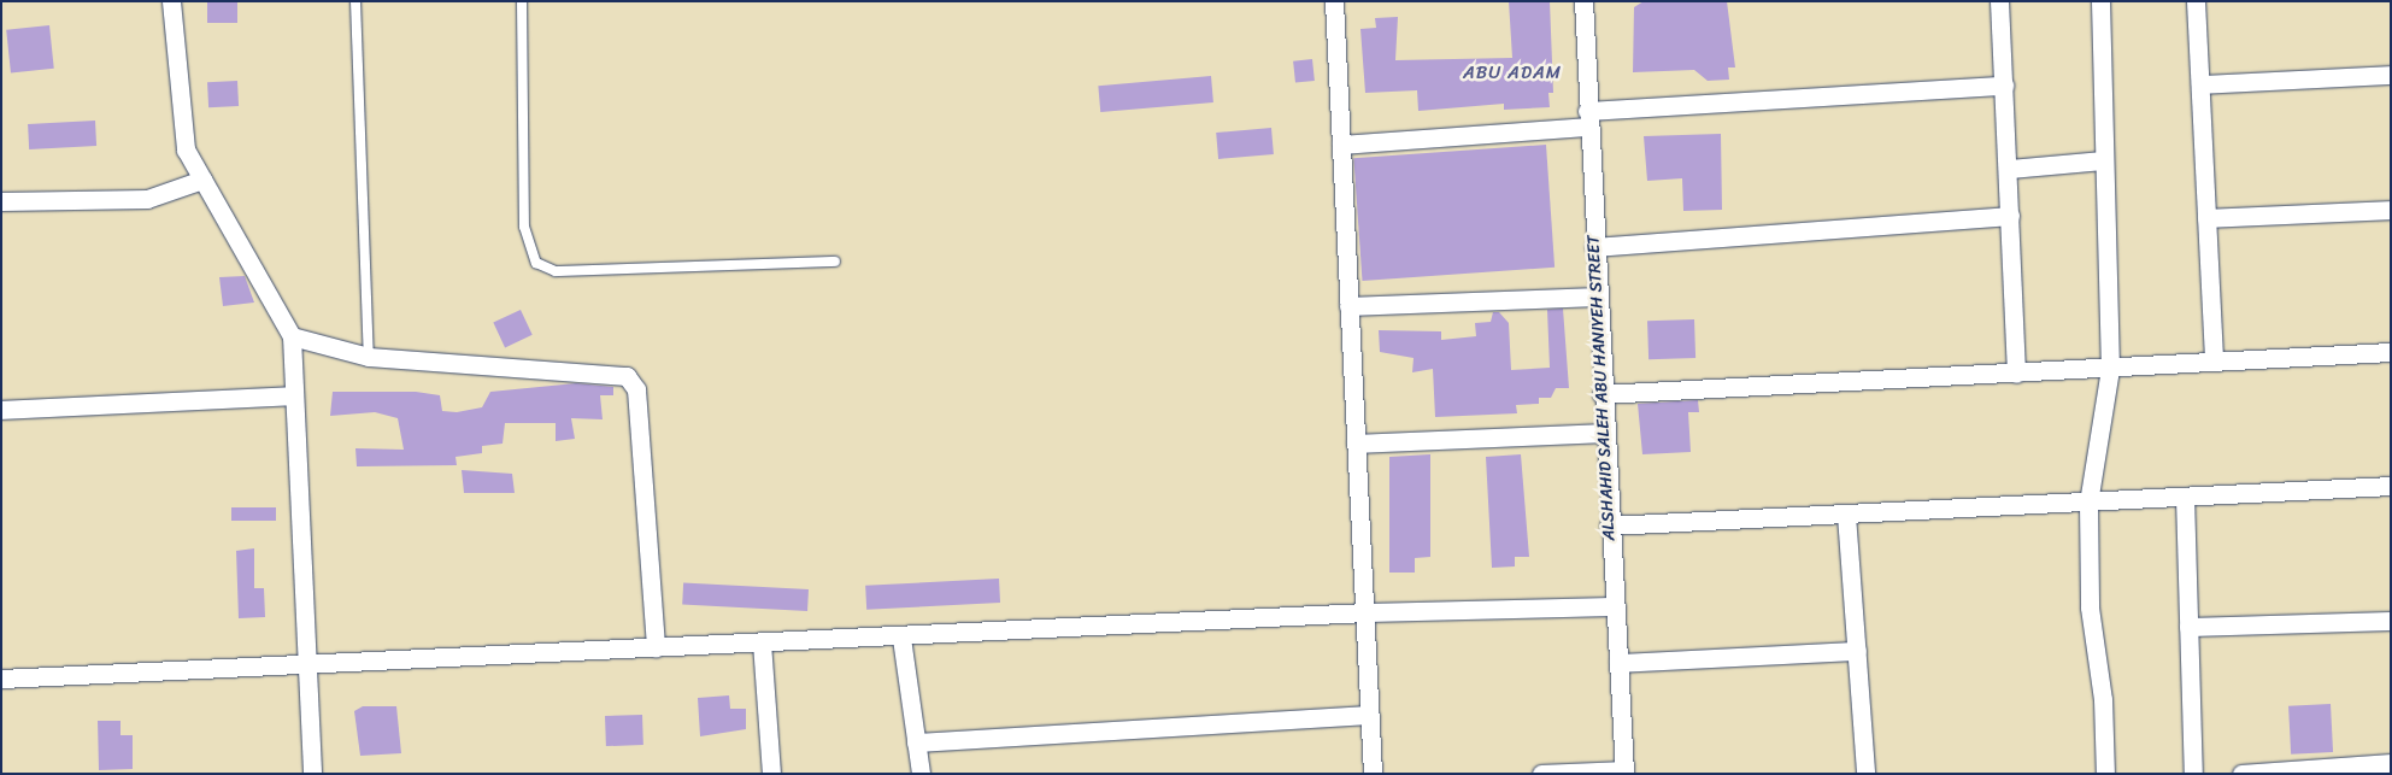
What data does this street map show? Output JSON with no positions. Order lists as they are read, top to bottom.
{
  "streets": {
    "street": ["ALSHAHID SALEH ABU HANIYEH STREET"]
  },
  "districts": ["ABU ADAM"]
}
